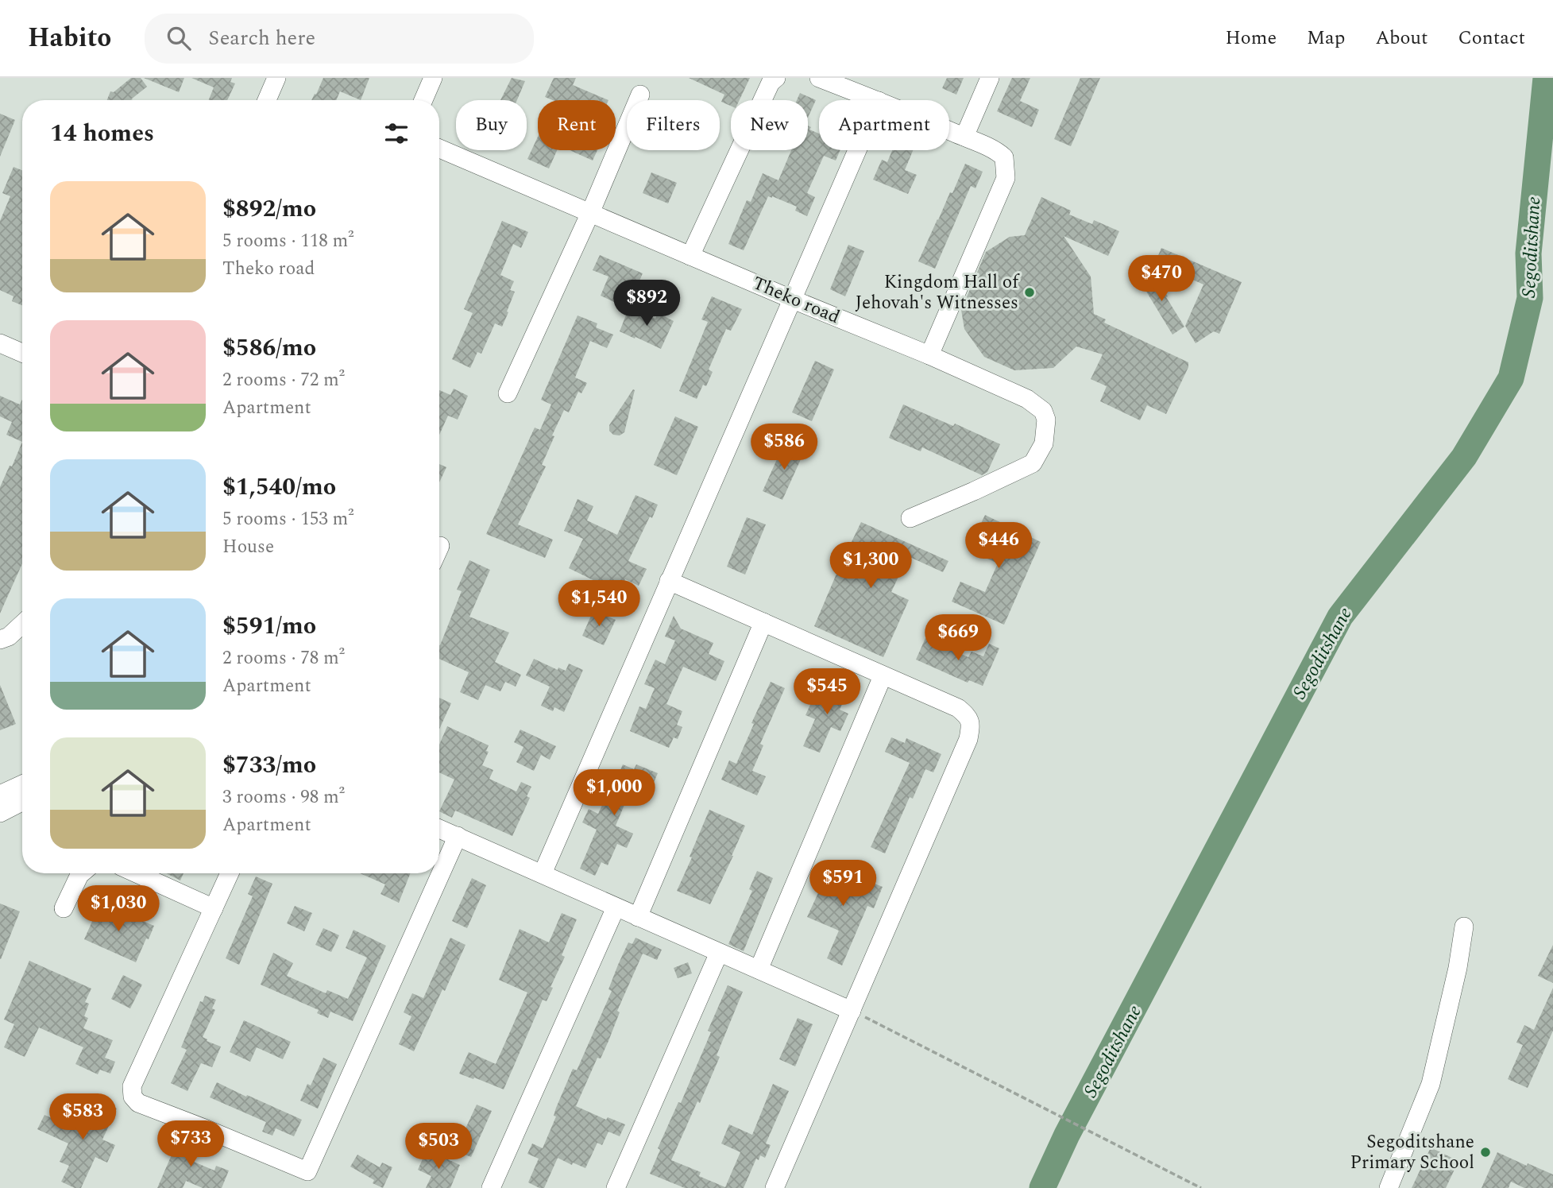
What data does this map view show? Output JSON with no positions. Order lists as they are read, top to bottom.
{
  "streets": {
    "street": ["Theko road"]
  },
  "water": ["Segoditshane"],
  "places": ["Kingdom Hall of Jehovah's Witnesses", "Segoditshane Primary School"],
  "page": {
    "header": "Habito",
    "search": "Search here",
    "nav": [
      "Home",
      "Map",
      "About",
      "Contact"
    ],
    "chip": [
      "Buy",
      "Rent",
      "Filters",
      "New",
      "Apartment"
    ],
    "heading": "14 homes",
    "list": [
      {
        "name": "$892/mo",
        "note": "5 rooms · 118 m² · Theko road"
      },
      {
        "name": "$586/mo",
        "note": "2 rooms · 72 m² · Apartment"
      },
      {
        "name": "$1,540/mo",
        "note": "5 rooms · 153 m² · House"
      },
      {
        "name": "$591/mo",
        "note": "2 rooms · 78 m² · Apartment"
      },
      {
        "name": "$733/mo",
        "note": "3 rooms · 98 m² · Apartment"
      }
    ],
    "price": [
      "$470",
      "$892",
      "$586",
      "$446",
      "$1,300",
      "$1,540",
      "$669",
      "$545",
      "$1,000",
      "$591",
      "$1,030",
      "$583",
      "$733",
      "$503"
    ]
  }
}
